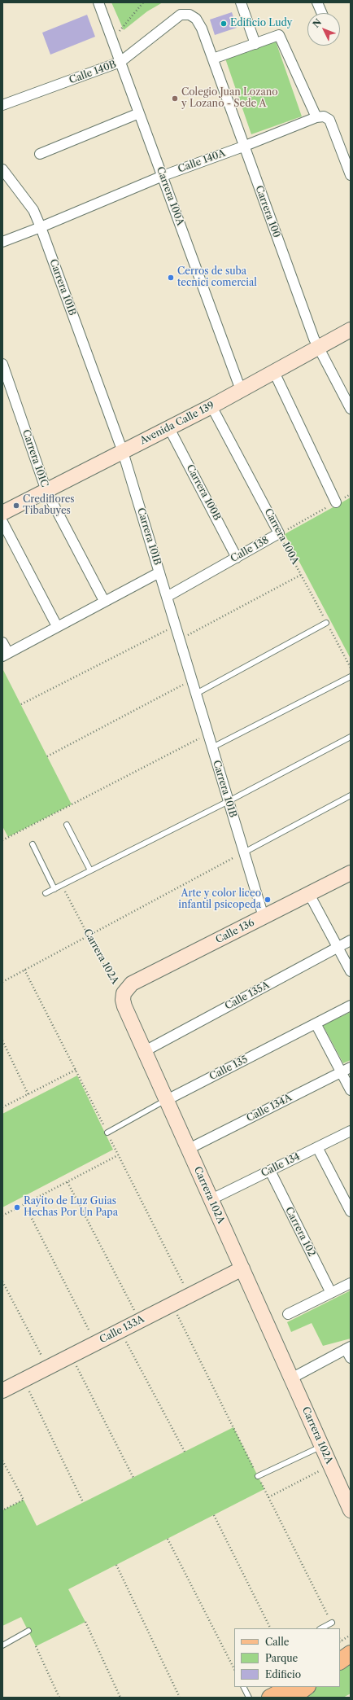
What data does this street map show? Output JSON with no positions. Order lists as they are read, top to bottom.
{
  "streets": {
    "street": [
      "Calle 140B",
      "Calle 140A",
      "Carrera 100A",
      "Carrera 100",
      "Carrera 101B",
      "Avenida Calle 139",
      "Carrera 101C",
      "Carrera 100B",
      "Calle 138",
      "Calle 136",
      "Carrera 102A",
      "Calle 135A",
      "Calle 135",
      "Calle 134A",
      "Calle 134",
      "Carrera 102",
      "Calle 133A"
    ]
  },
  "crossings": [
    ["Calle 140B", "Carrera 100A"],
    ["Calle 140B", "Carrera 100"],
    ["Calle 140A", "Carrera 100A"],
    ["Calle 140A", "Carrera 100"],
    ["Calle 140A", "Carrera 101B"],
    ["Carrera 100A", "Avenida Calle 139"],
    ["Carrera 100A", "Calle 138"],
    ["Carrera 100", "Avenida Calle 139"],
    ["Carrera 101B", "Avenida Calle 139"],
    ["Carrera 101B", "Calle 138"],
    ["Carrera 101B", "Calle 136"],
    ["Avenida Calle 139", "Carrera 101C"],
    ["Avenida Calle 139", "Carrera 100B"],
    ["Carrera 100B", "Calle 138"],
    ["Calle 136", "Carrera 102A"],
    ["Carrera 102A", "Calle 135A"],
    ["Carrera 102A", "Calle 135"],
    ["Carrera 102A", "Calle 134A"],
    ["Carrera 102A", "Calle 134"],
    ["Carrera 102A", "Calle 133A"],
    ["Calle 134", "Carrera 102"]
  ],
  "places": [
    "Edificio Ludy",
    "Colegio Juan Lozano y Lozano - Sede A",
    "Cerros de suba tecnici comercial",
    "Crediflores Tibabuyes",
    "Arte y color liceo infantil psicopeda",
    "Rayito de Luz Guias Hechas Por Un Papa"
  ],
  "legend": ["Calle", "Parque", "Edificio"],
  "north": "top left"
}
